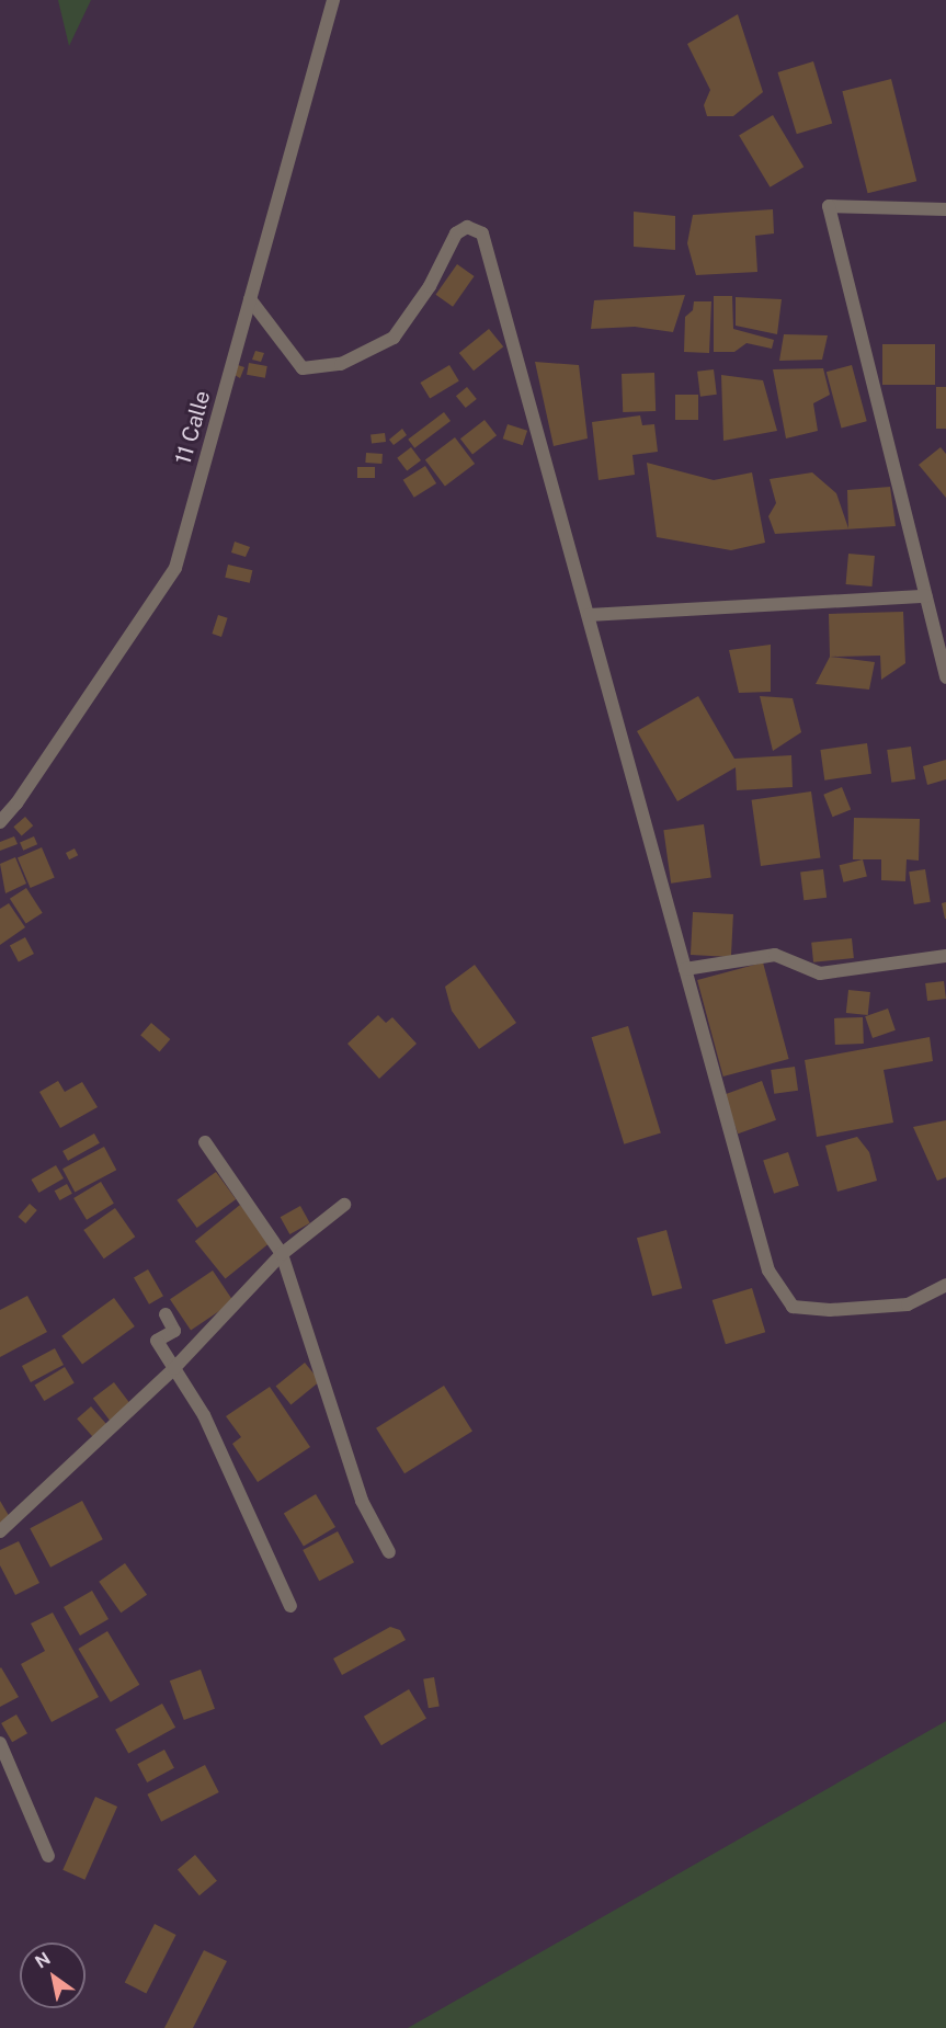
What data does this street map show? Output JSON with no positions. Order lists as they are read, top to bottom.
{
  "streets": {
    "street": ["11 Calle"]
  },
  "north": "top left"
}
